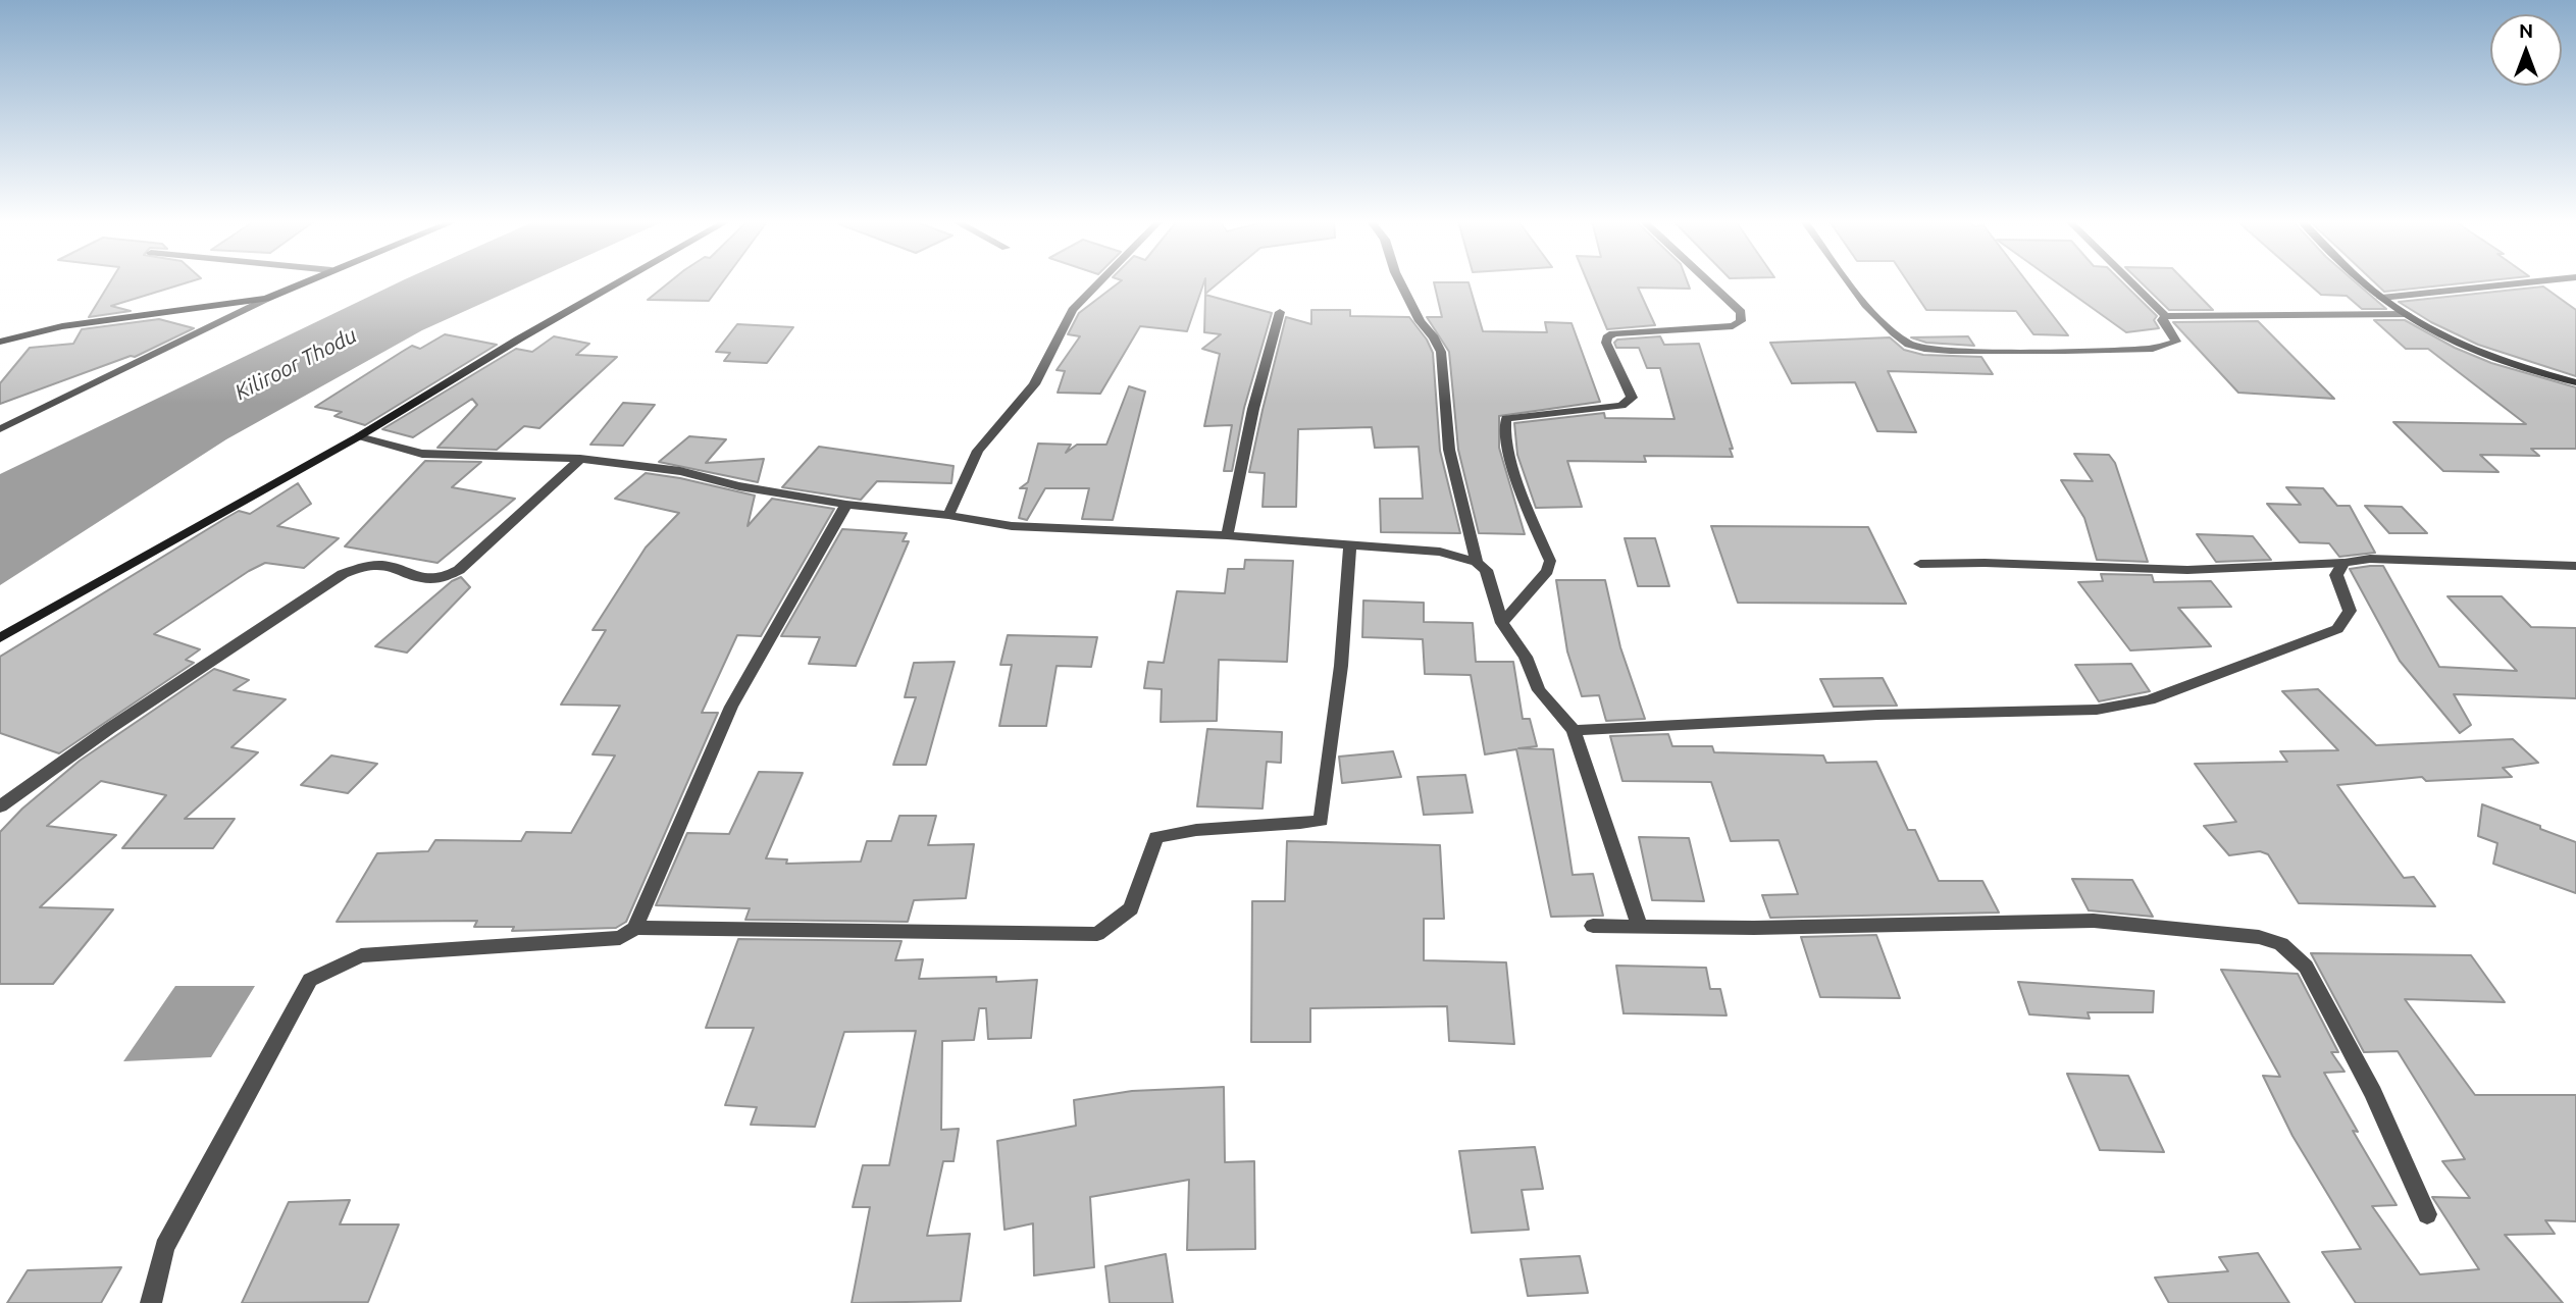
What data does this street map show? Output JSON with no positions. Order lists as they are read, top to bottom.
{
  "water": ["Kiliroor Thodu"],
  "north": "top"
}
